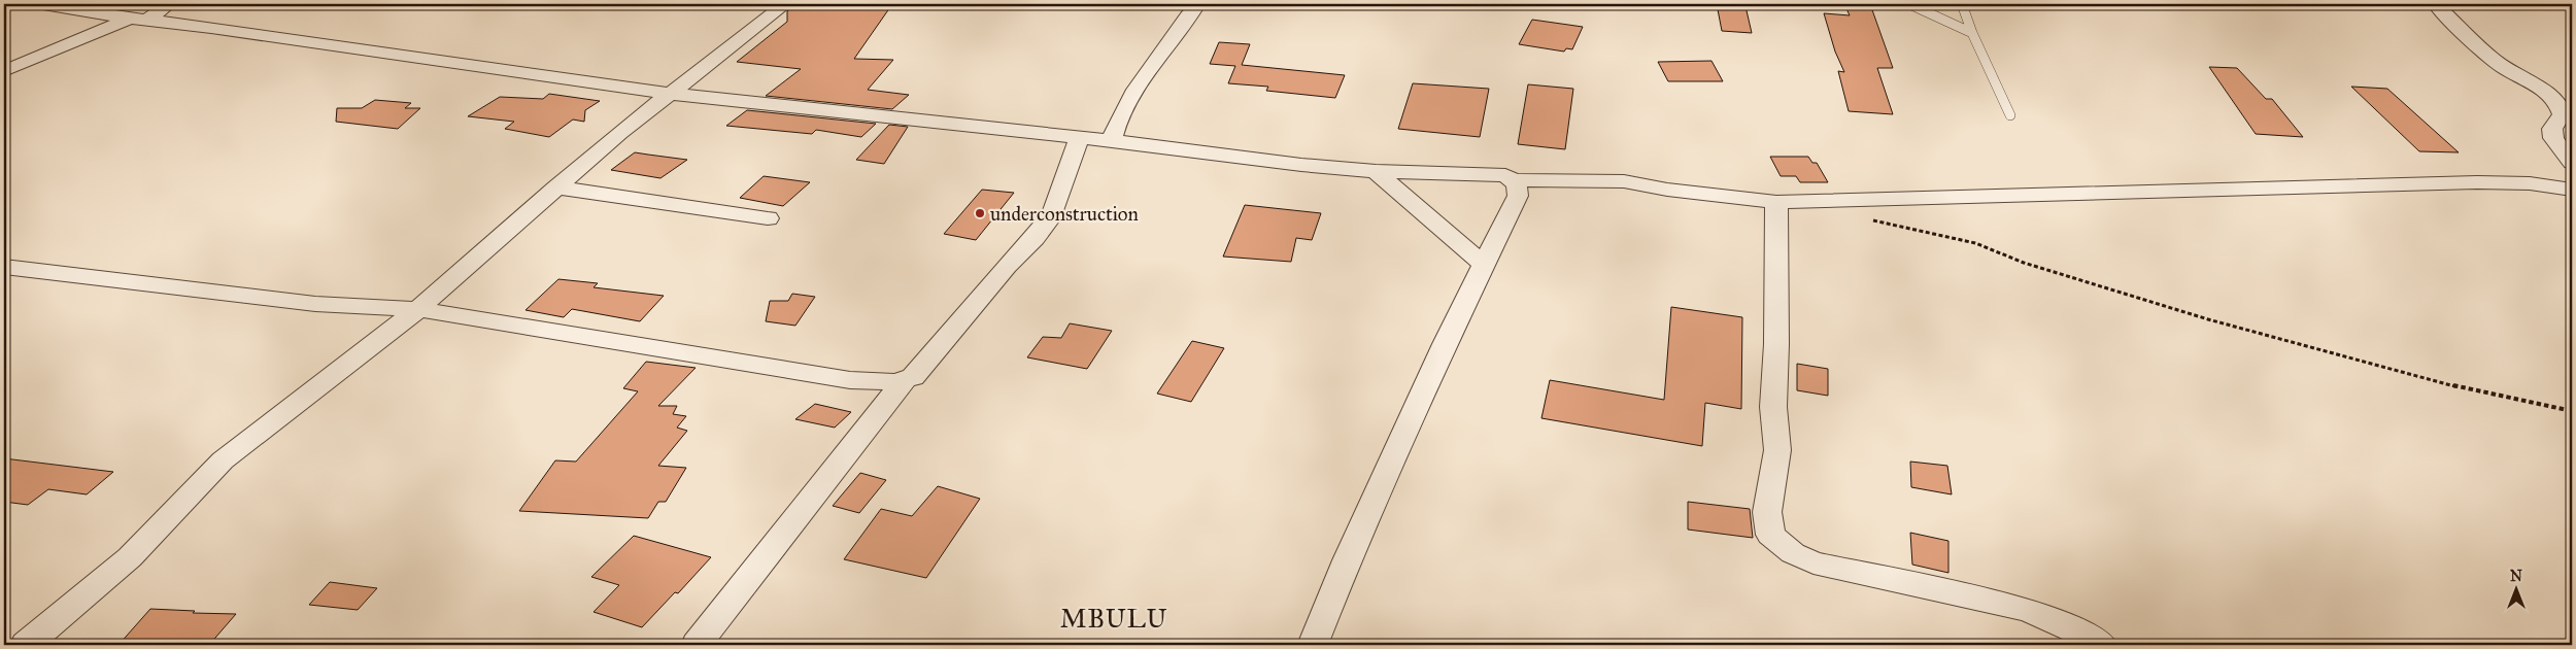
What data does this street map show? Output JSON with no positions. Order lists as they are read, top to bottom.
{
  "districts": ["MBULU"],
  "places": ["underconstruction"],
  "north": "top"
}
